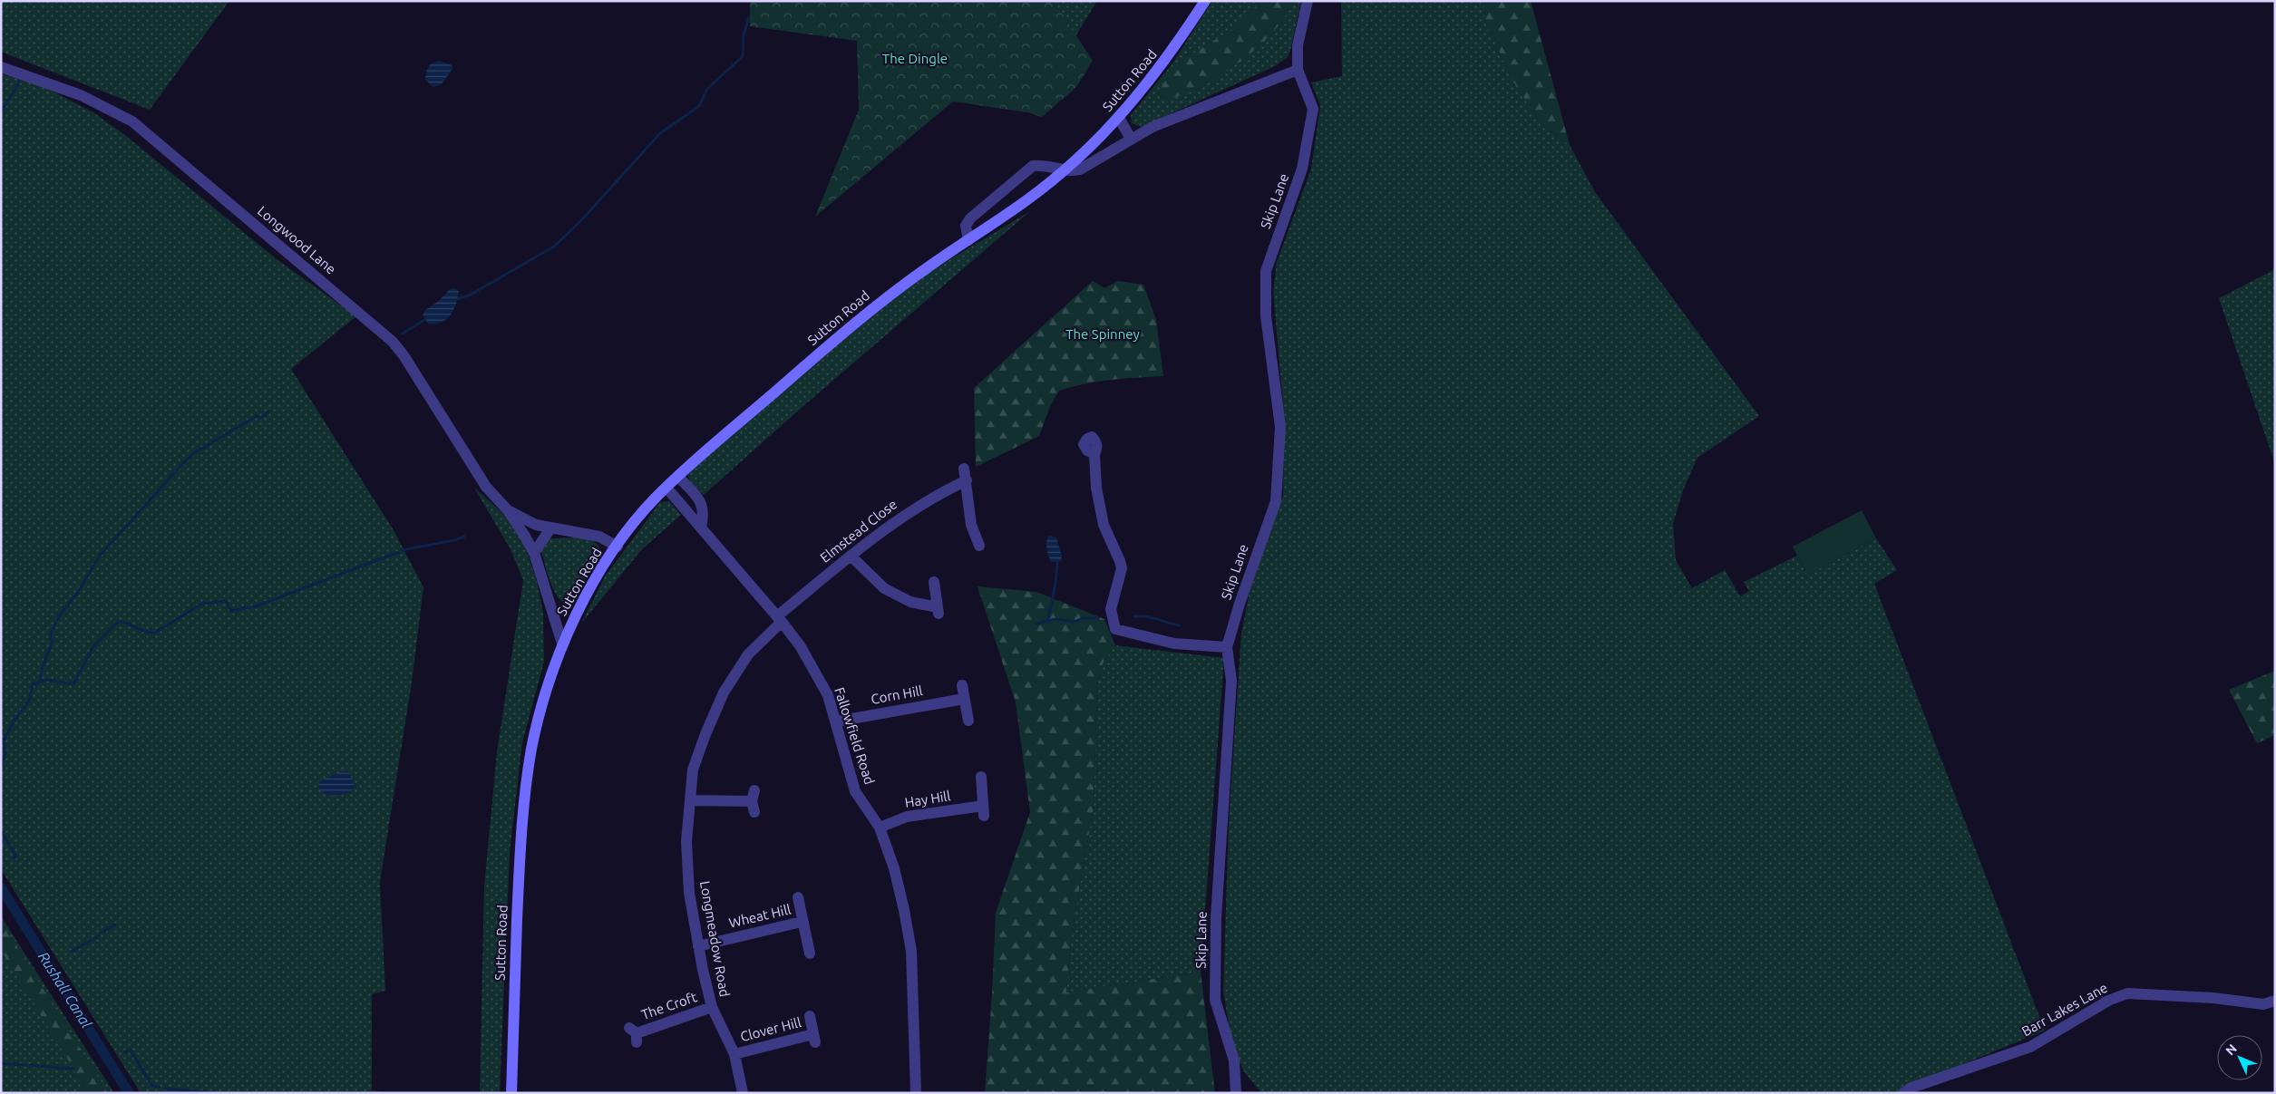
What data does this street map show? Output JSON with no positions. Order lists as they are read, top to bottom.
{
  "streets": {
    "main road": ["Sutton Road"],
    "street": [
      "Skip Lane",
      "Longwood Lane",
      "Elmstead Close",
      "Corn Hill",
      "Fallowfield Road",
      "Hay Hill",
      "Wheat Hill",
      "Longmeadow Road",
      "The Croft",
      "Barr Lakes Lane",
      "Clover Hill"
    ]
  },
  "crossings": [
    ["Sutton Road", "Longwood Lane"],
    ["Sutton Road", "Fallowfield Road"],
    ["Elmstead Close", "Fallowfield Road"],
    ["Elmstead Close", "Longmeadow Road"],
    ["Corn Hill", "Fallowfield Road"],
    ["Fallowfield Road", "Hay Hill"],
    ["Fallowfield Road", "Longmeadow Road"],
    ["Wheat Hill", "Longmeadow Road"],
    ["Longmeadow Road", "The Croft"],
    ["Longmeadow Road", "Clover Hill"]
  ],
  "water": ["Rushall Canal"],
  "parks": ["The Dingle", "The Spinney"],
  "north": "top left"
}
